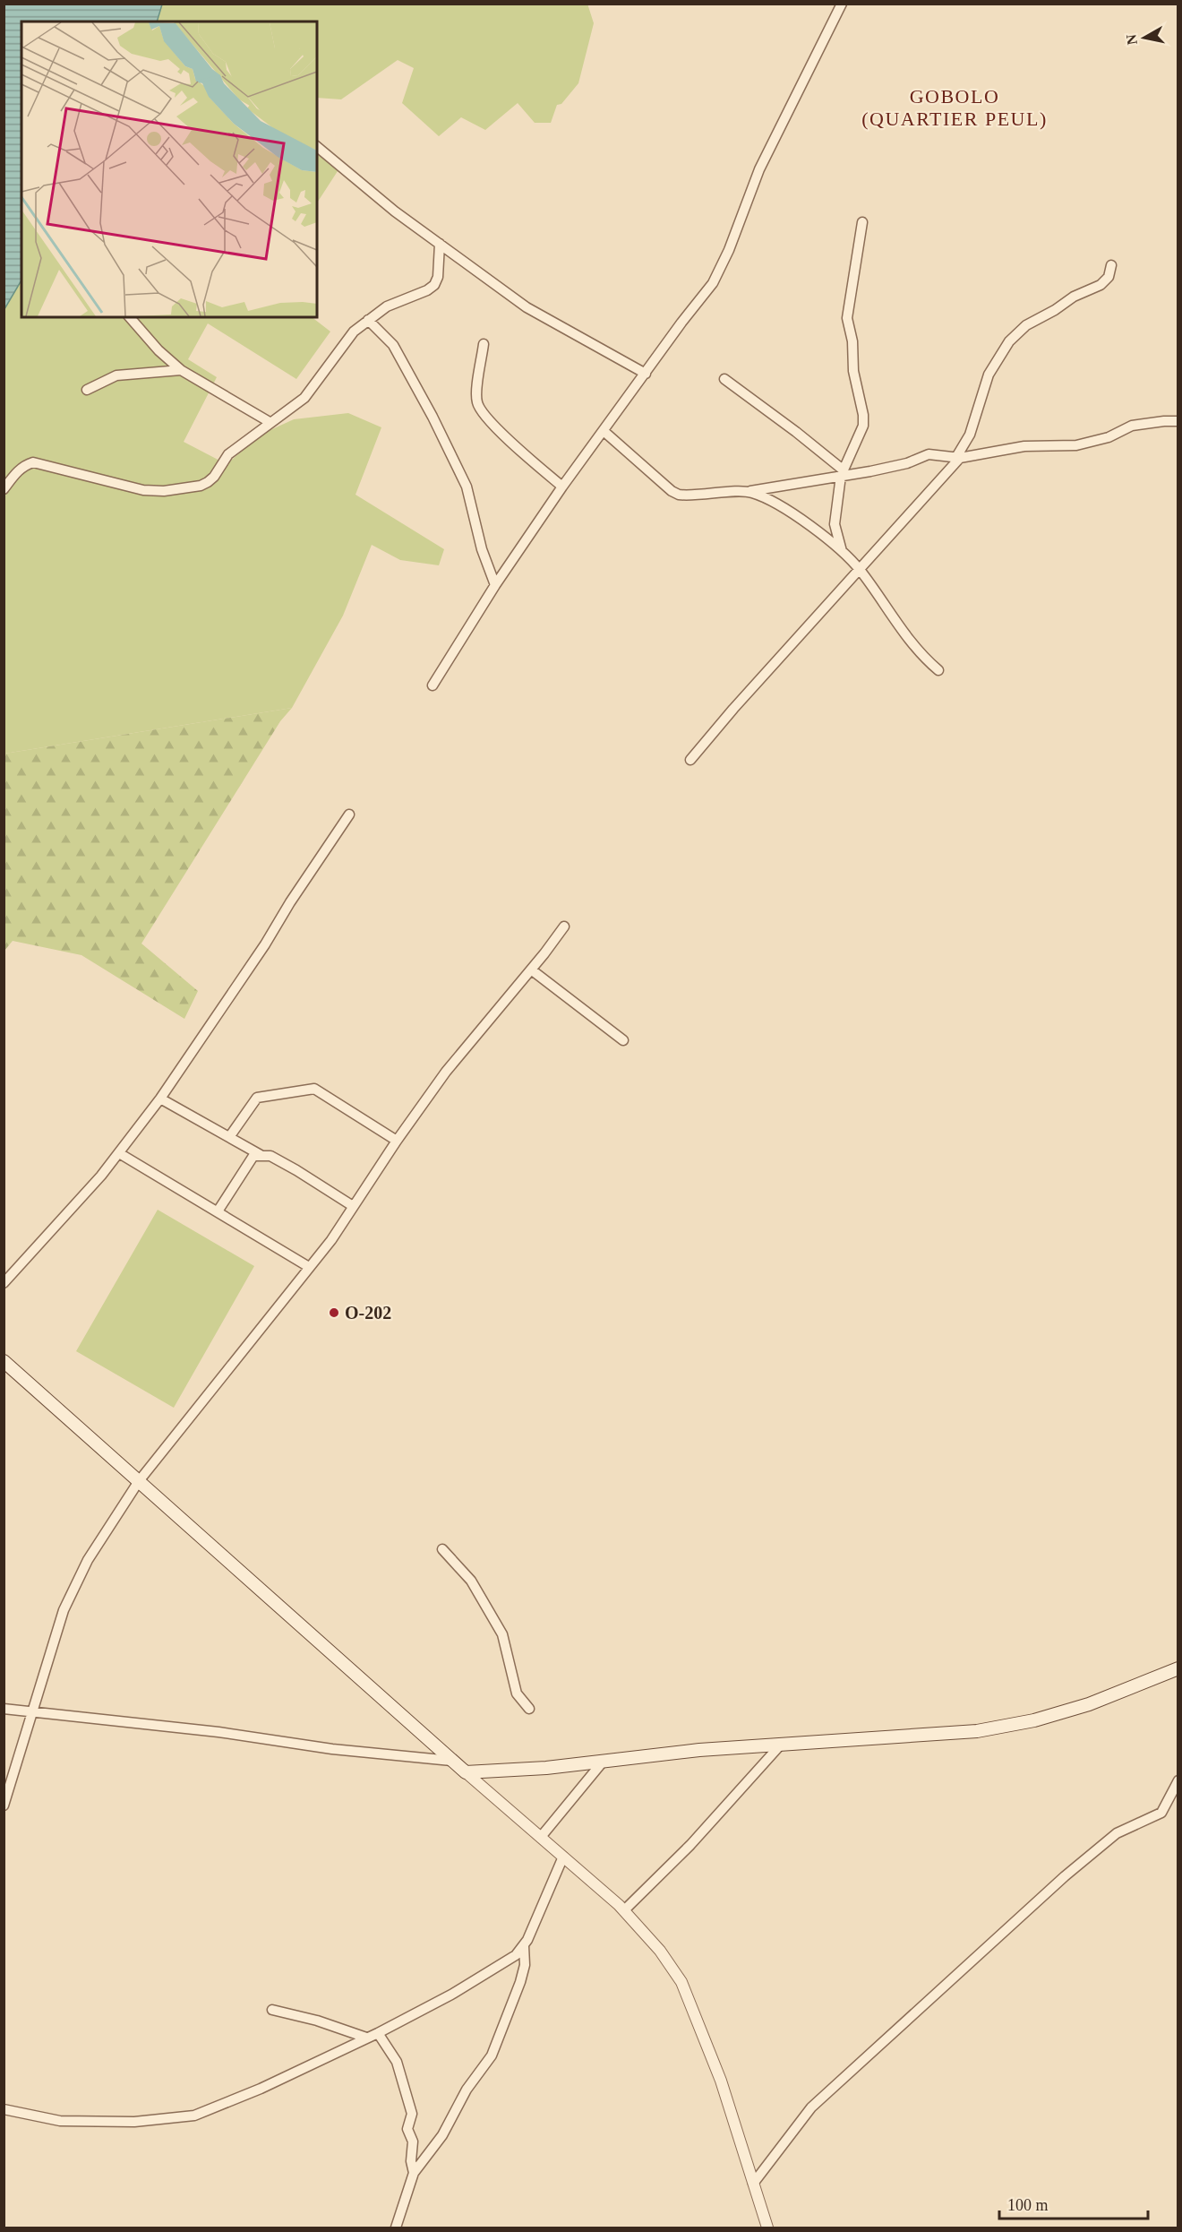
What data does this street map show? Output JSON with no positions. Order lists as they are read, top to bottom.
{
  "districts": ["GOBOLO (QUARTIER PEUL)"],
  "places": ["O-202"],
  "scale_bar": "100 m",
  "north": "left"
}
